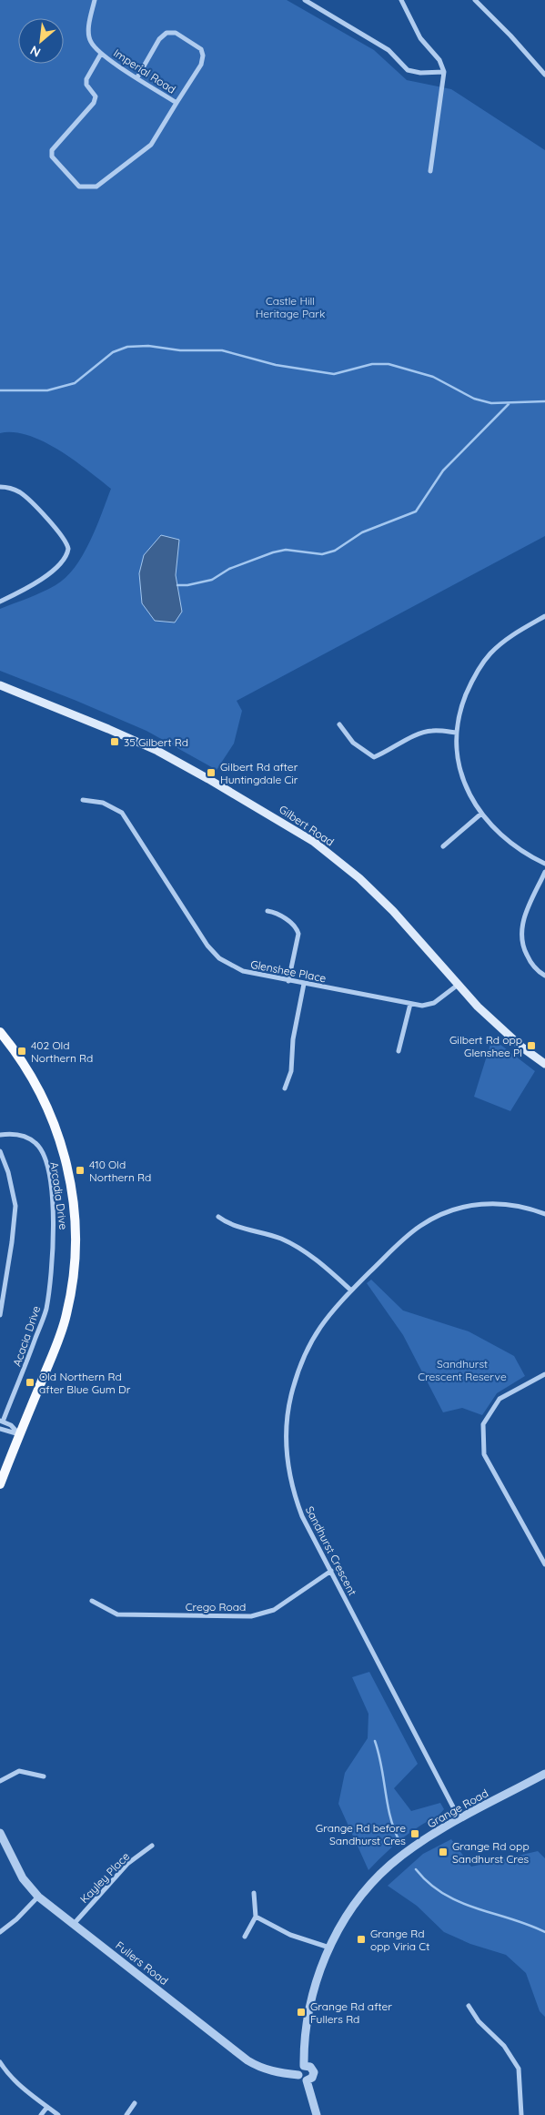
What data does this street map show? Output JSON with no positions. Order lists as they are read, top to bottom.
{
  "streets": {
    "main road": ["Gilbert Road"],
    "street": [
      "Imperial Road",
      "Glenshee Place",
      "Arcadia Drive",
      "Acacia Drive",
      "Sandhurst Crescent",
      "Crego Road",
      "Grange Road",
      "Kayley Place",
      "Fullers Road"
    ]
  },
  "crossings": [
    ["Gilbert Road", "Glenshee Place"],
    ["Arcadia Drive", "Acacia Drive"],
    ["Sandhurst Crescent", "Crego Road"],
    ["Sandhurst Crescent", "Grange Road"],
    ["Grange Road", "Fullers Road"],
    ["Kayley Place", "Fullers Road"]
  ],
  "parks": ["Castle Hill Heritage Park", "Sandhurst Crescent Reserve"],
  "places": {
    "transit": [
      "35 Gilbert Rd",
      "Gilbert Rd after Huntingdale Cir",
      "Gilbert Rd opp Glenshee Pl",
      "402 Old Northern Rd",
      "410 Old Northern Rd",
      "Old Northern Rd after Blue Gum Dr",
      "Grange Rd before Sandhurst Cres",
      "Grange Rd opp Sandhurst Cres",
      "Grange Rd opp Viria Ct",
      "Grange Rd after Fullers Rd"
    ]
  },
  "north": "bottom left"
}
